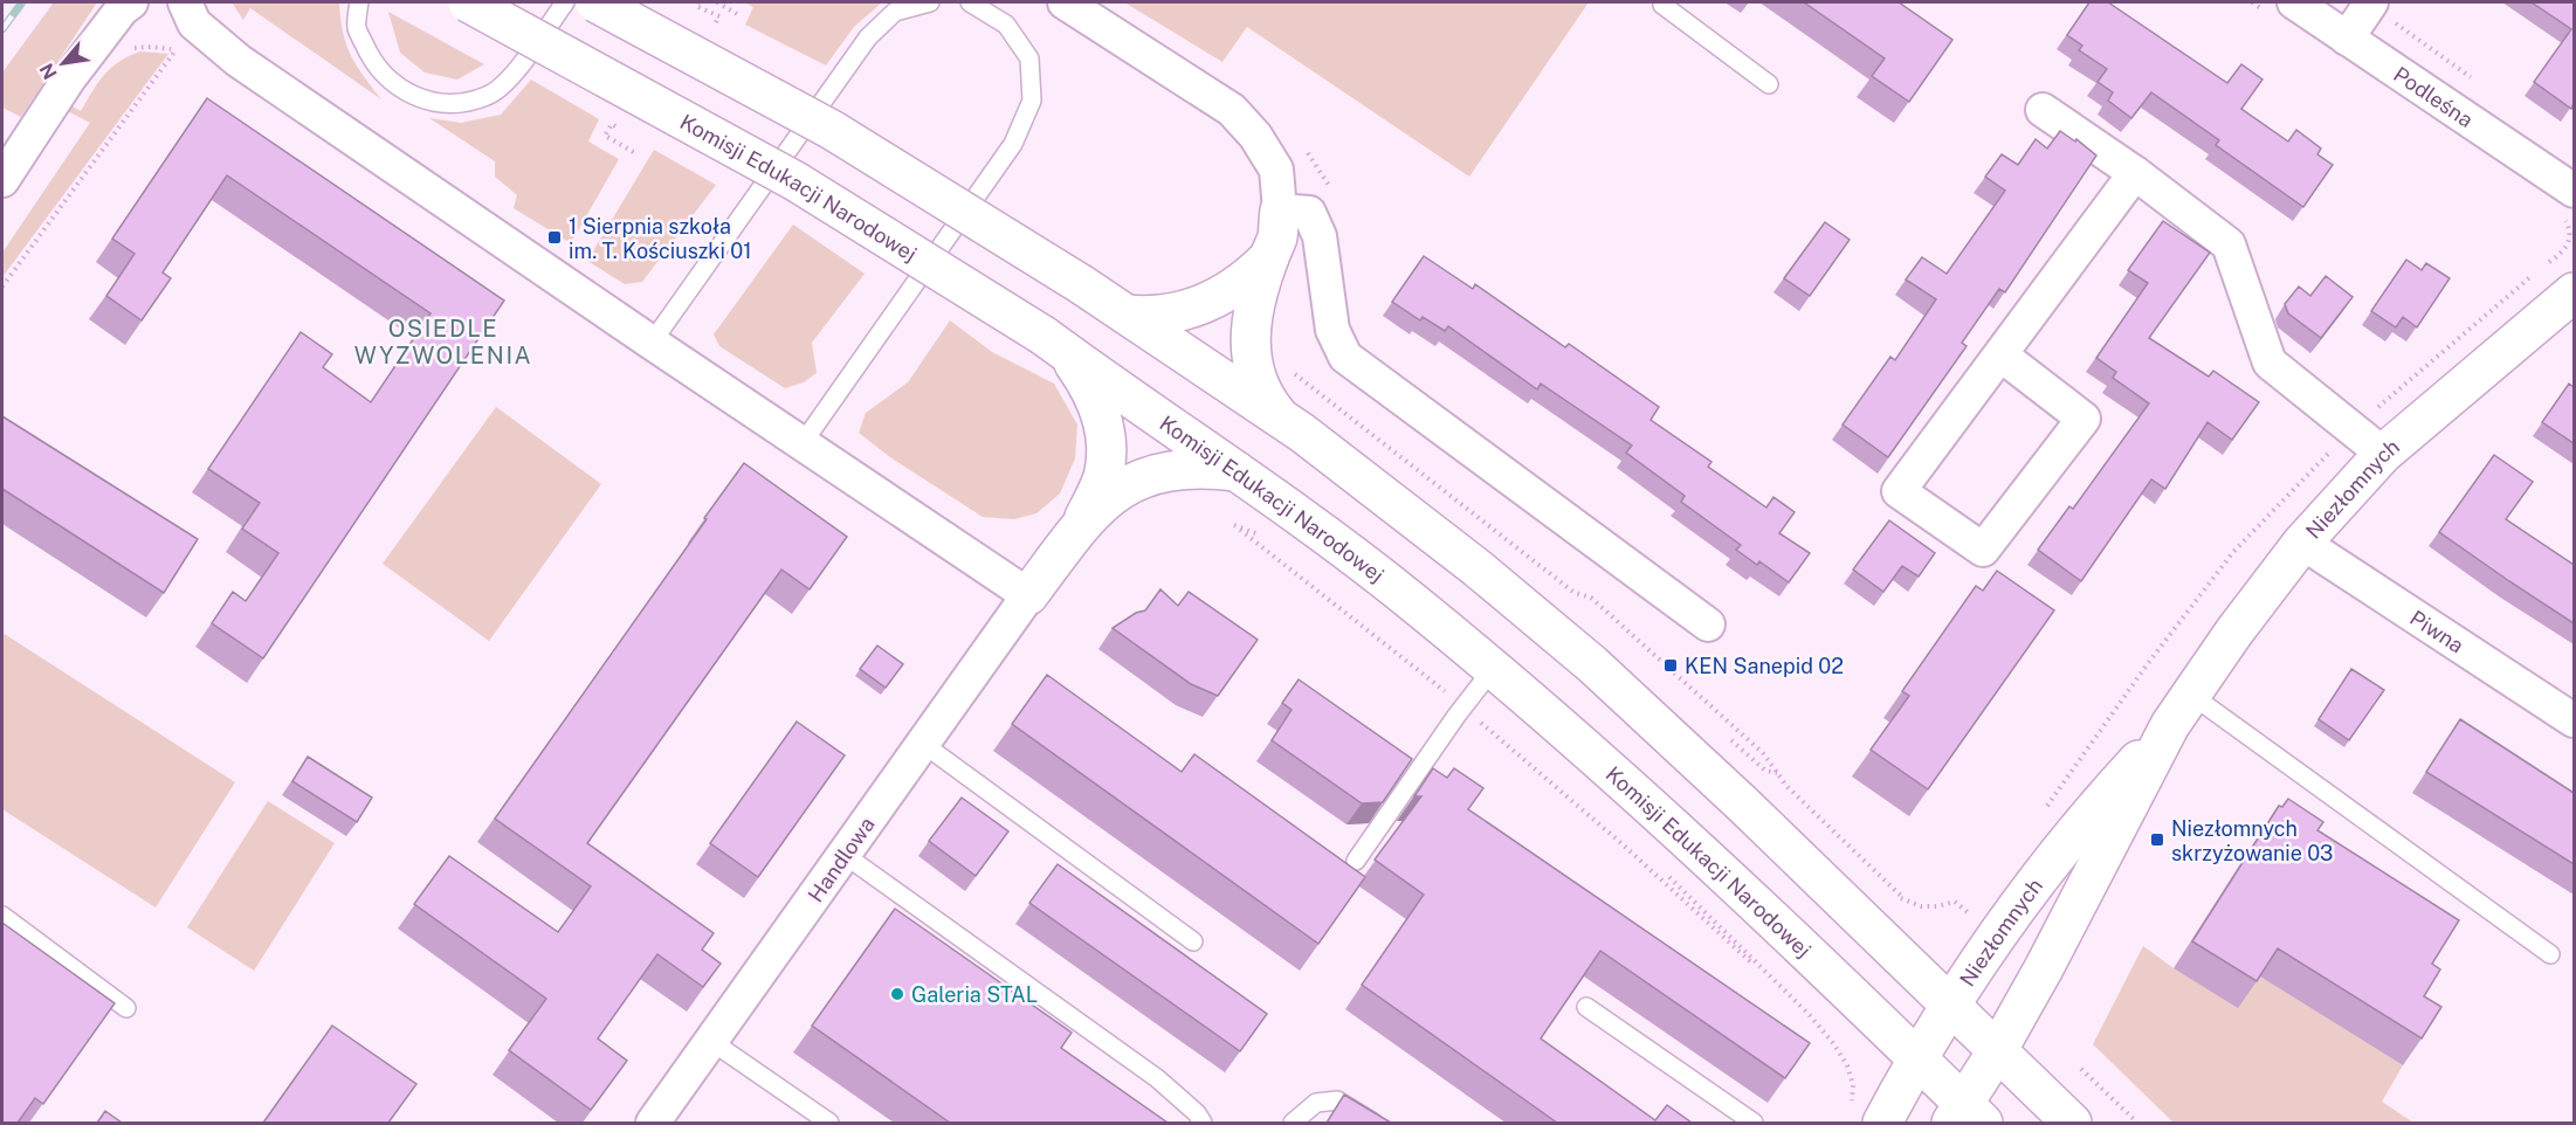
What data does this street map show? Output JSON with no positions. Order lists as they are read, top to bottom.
{
  "streets": {
    "main road": ["Komisji Edukacji Narodowej", "Niezłomnych"],
    "street": ["Podleśna", "Piwna", "Handlowa"]
  },
  "crossings": [
    ["Komisji Edukacji Narodowej", "Niezłomnych"],
    ["Niezłomnych", "Piwna"]
  ],
  "districts": ["OSIEDLE WYZWOLENIA"],
  "places": {
    "transit": ["1 Sierpnia szkoła im. T. Kościuszki 01", "KEN Sanepid 02", "Niezłomnych skrzyżowanie 03"],
    "other": ["Galeria STAL"]
  },
  "north": "bottom left"
}
